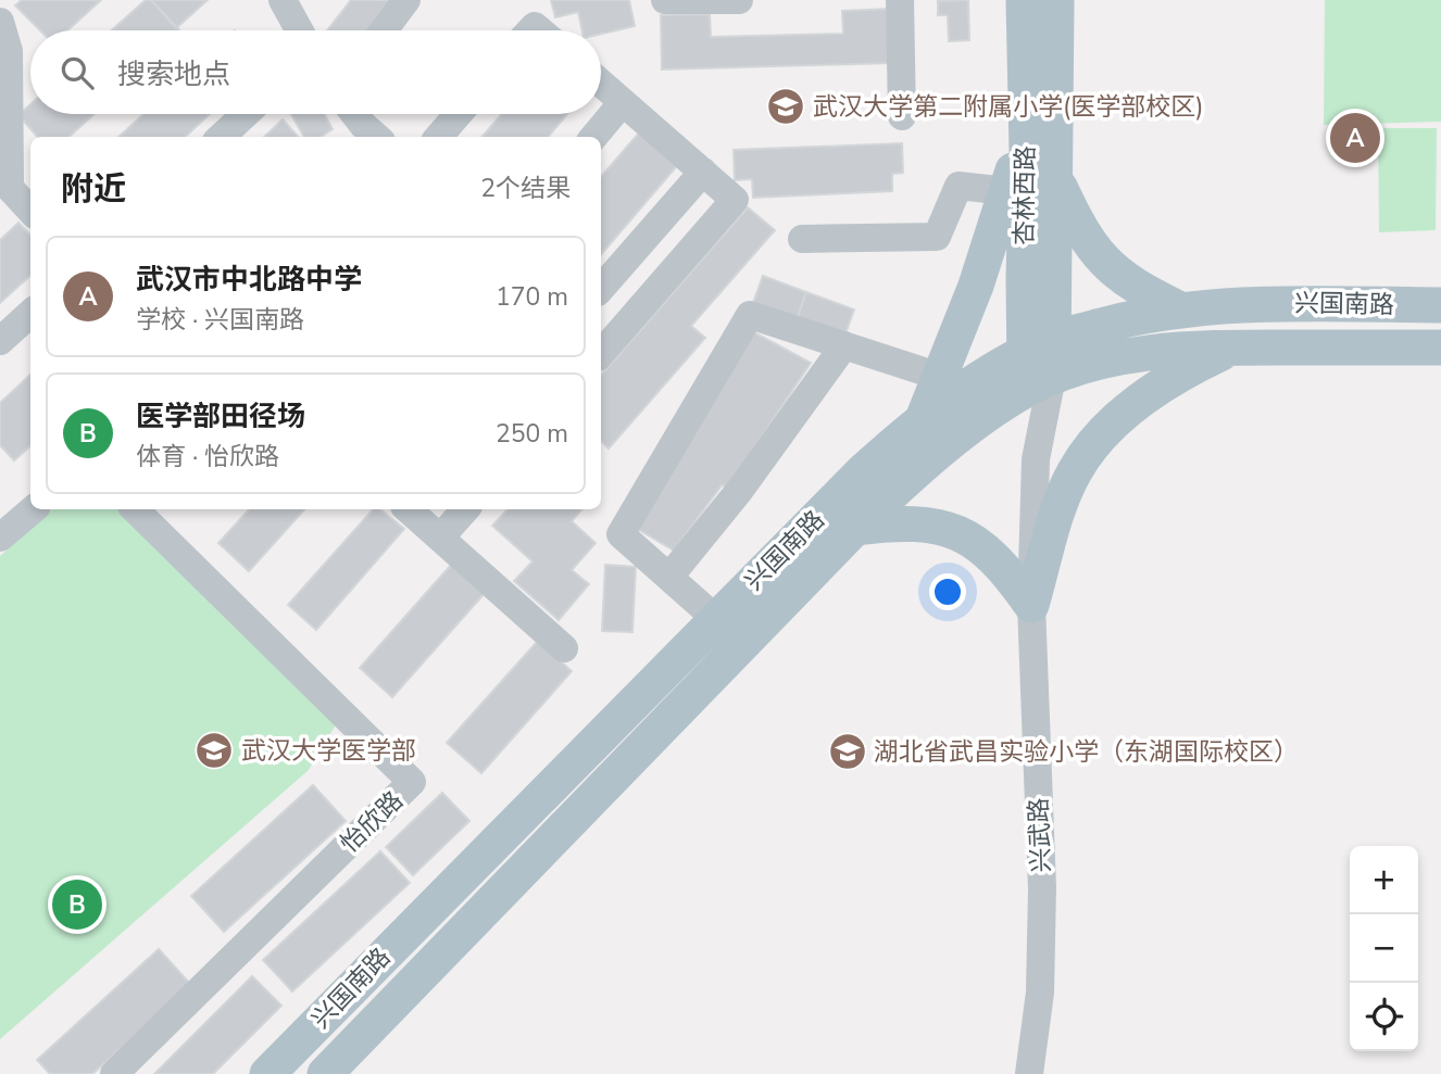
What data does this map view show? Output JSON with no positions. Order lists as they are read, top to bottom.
{
  "streets": {
    "main road": ["杏林西路", "兴国南路"],
    "street": ["怡欣路", "兴武路"]
  },
  "crossings": [
    ["杏林西路", "兴国南路"],
    ["杏林西路", "兴武路"],
    ["兴国南路", "兴武路"]
  ],
  "places": {
    "school or university": ["武汉大学第二附属小学(医学部校区)", "武汉大学医学部", "湖北省武昌实验小学（东湖国际校区）"]
  },
  "page": {
    "search": "搜索地点",
    "pins": ["A", "B"],
    "heading": ["附近", "2个结果"],
    "list": [
      {
        "mark": "A",
        "name": "武汉市中北路中学",
        "note": "学校 · 兴国南路",
        "value": "170 m"
      },
      {
        "mark": "B",
        "name": "医学部田径场",
        "note": "体育 · 怡欣路",
        "value": "250 m"
      }
    ],
    "map_buttons": ["+", "−"]
  }
}
